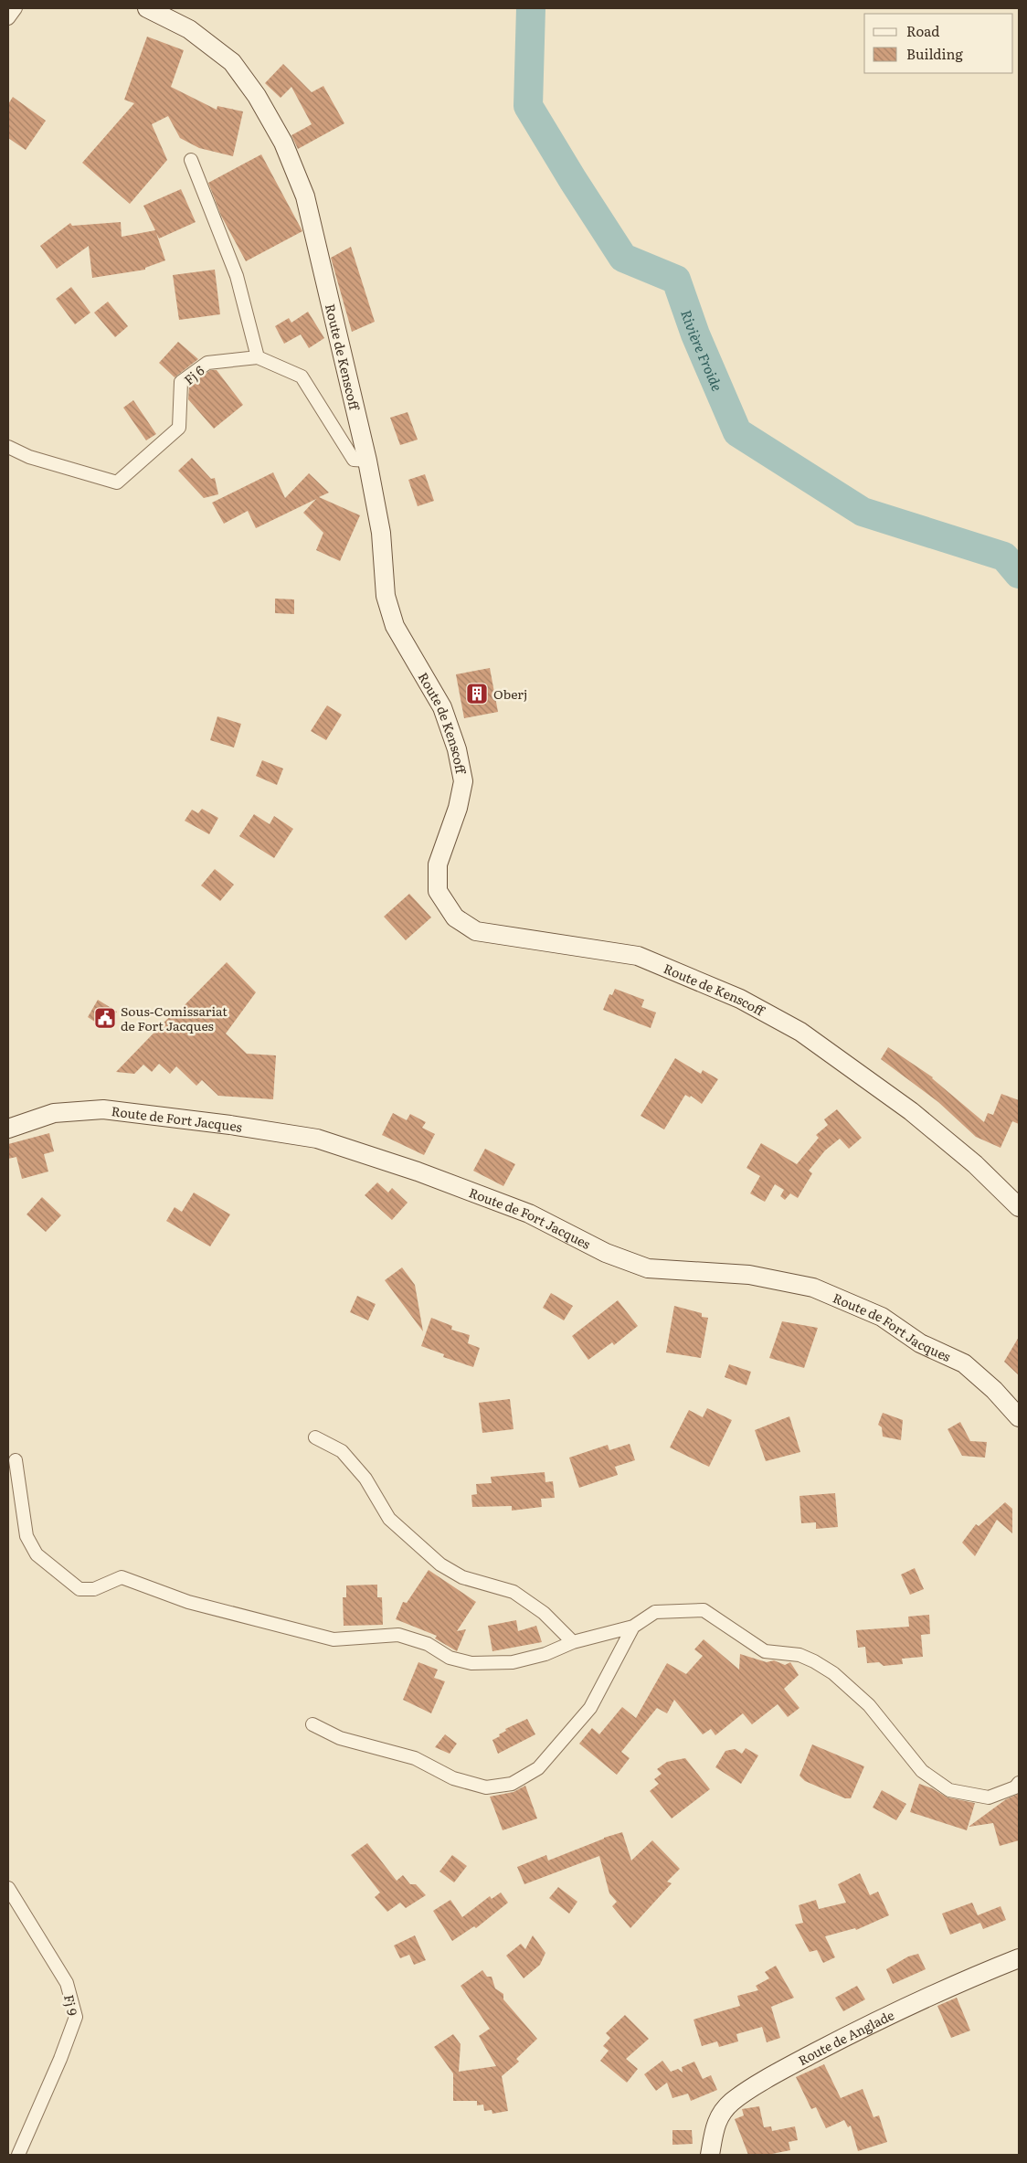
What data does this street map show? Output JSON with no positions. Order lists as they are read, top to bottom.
{
  "streets": {
    "main road": ["Route de Kenscoff", "Route de Fort Jacques", "Route de Anglade"],
    "street": ["Fj 6", "Fj 9"]
  },
  "crossings": [
    ["Route de Kenscoff", "Fj 6"]
  ],
  "water": ["Rivière Froide"],
  "places": {
    "building": ["Oberj"],
    "public building": ["Sous-Comissariat de Fort Jacques"]
  },
  "legend": ["Road", "Building"]
}
